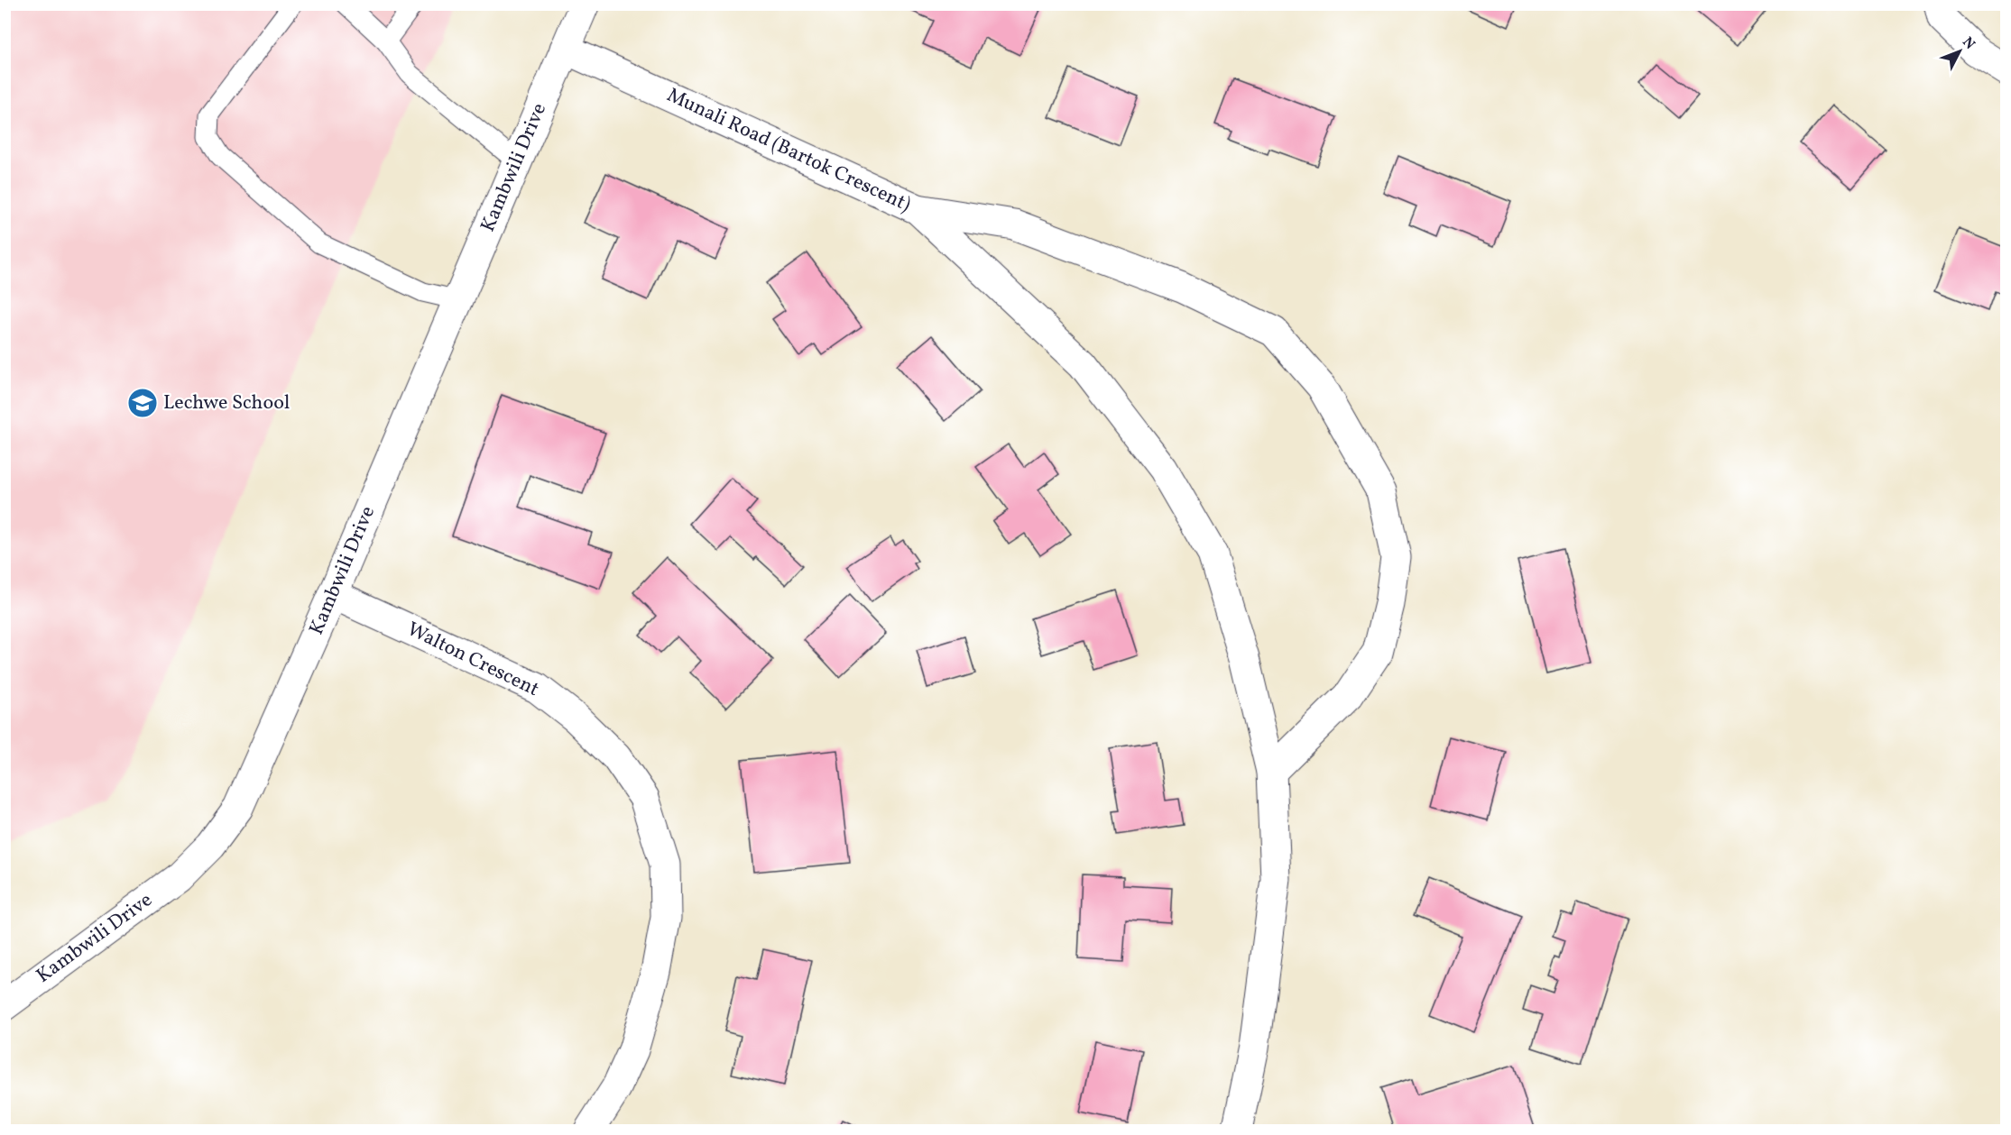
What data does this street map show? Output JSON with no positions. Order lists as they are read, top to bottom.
{
  "streets": {
    "street": ["Munali Road (Bartok Crescent)", "Kambwili Drive", "Walton Crescent"]
  },
  "crossings": [
    ["Munali Road (Bartok Crescent)", "Kambwili Drive"],
    ["Kambwili Drive", "Walton Crescent"]
  ],
  "places": {
    "school or university": ["Lechwe School"]
  },
  "north": "top right"
}
